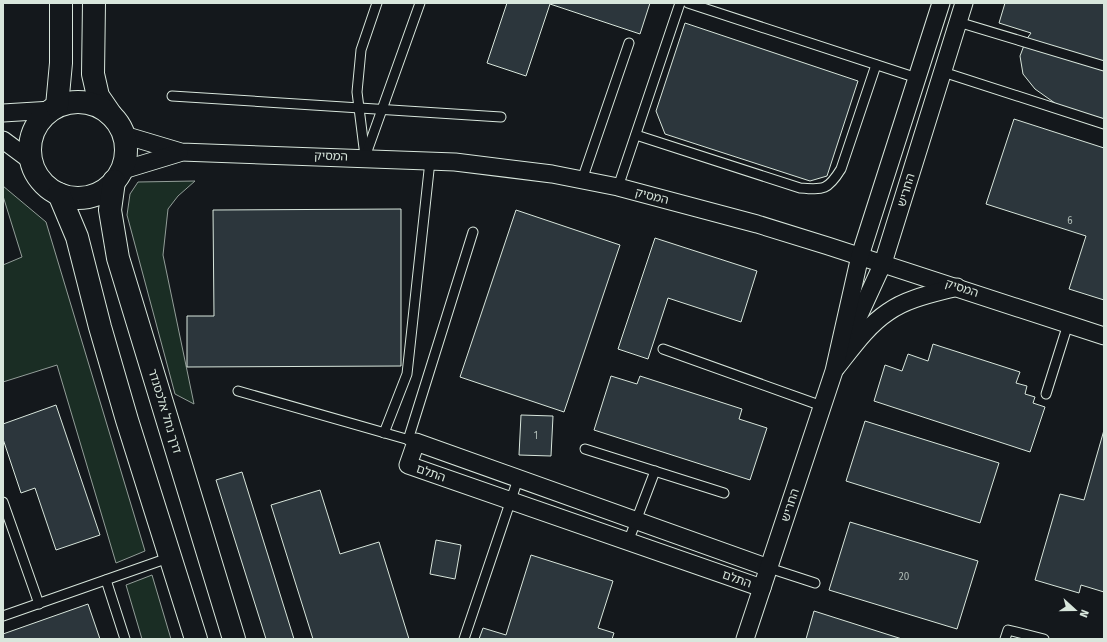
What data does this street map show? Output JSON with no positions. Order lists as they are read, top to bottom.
{
  "streets": {
    "street": [
      "המסיק",
      "החריש",
      "דרך נחל אלכסנדר",
      "התלם"
    ]
  },
  "crossings": [
    ["המסיק", "החריש"],
    ["המסיק", "דרך נחל אלכסנדר"],
    ["החריש", "התלם"]
  ],
  "house_numbers": ["6", "1", "20"],
  "north": "right"
}
